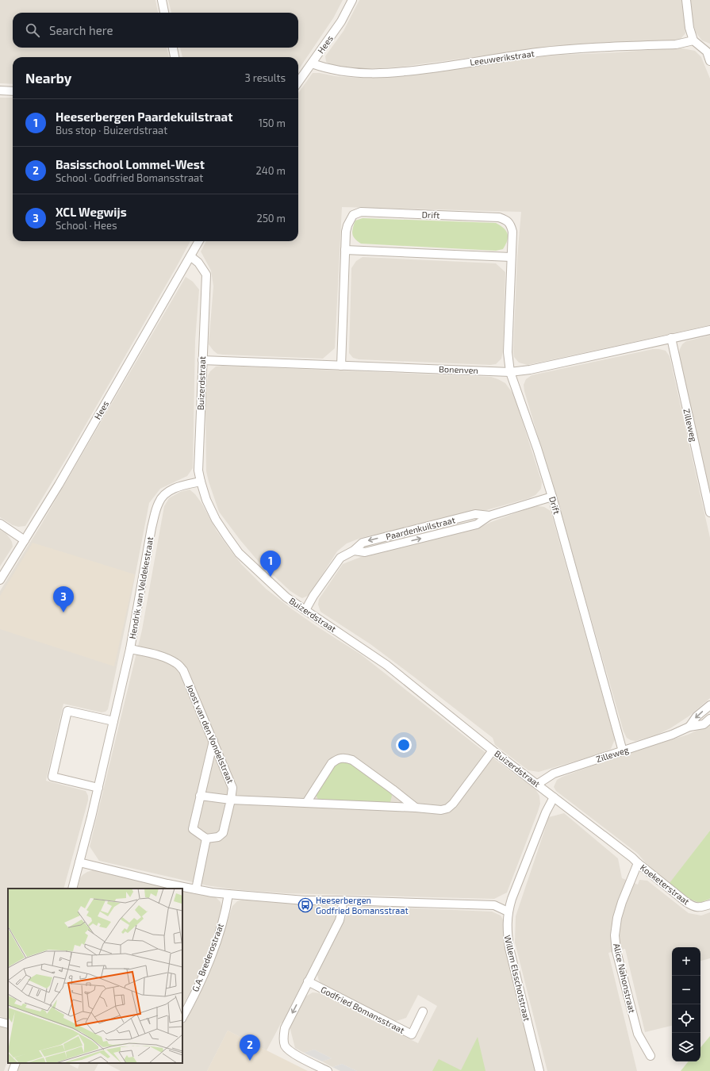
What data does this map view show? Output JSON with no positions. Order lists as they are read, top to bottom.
{
  "streets": {
    "street": [
      "Hees",
      "Leeuwerikstraat",
      "Drift",
      "Bonenven",
      "Buizerdstraat",
      "Zilleweg",
      "Paardenkuilstraat",
      "Hendrik van Veldekestraat",
      "Joost van den Vondelstraat",
      "Koeketerstraat",
      "G.A. Brederostraat",
      "Willem Elsschotstraat",
      "Alice Nahonstraat",
      "Godfried Bomansstraat"
    ]
  },
  "crossings": [
    ["Hees", "Leeuwerikstraat"],
    ["Hees", "Buizerdstraat"],
    ["Drift", "Bonenven"],
    ["Drift", "Zilleweg"],
    ["Drift", "Paardenkuilstraat"],
    ["Bonenven", "Buizerdstraat"],
    ["Bonenven", "Zilleweg"],
    ["Buizerdstraat", "Zilleweg"],
    ["Buizerdstraat", "Paardenkuilstraat"],
    ["Buizerdstraat", "Hendrik van Veldekestraat"],
    ["Buizerdstraat", "Koeketerstraat"],
    ["Buizerdstraat", "Willem Elsschotstraat"],
    ["Buizerdstraat", "Alice Nahonstraat"],
    ["Hendrik van Veldekestraat", "Joost van den Vondelstraat"],
    ["Koeketerstraat", "Alice Nahonstraat"]
  ],
  "places": {
    "bus stop": ["Heeserbergen Godfried Bomansstraat"]
  },
  "page": {
    "search": "Search here",
    "heading": ["Nearby", "3 results"],
    "list": [
      {
        "mark": "1",
        "name": "Heeserbergen Paardekuilstraat",
        "note": "Bus stop · Buizerdstraat",
        "value": "150 m"
      },
      {
        "mark": "2",
        "name": "Basisschool Lommel-West",
        "note": "School · Godfried Bomansstraat",
        "value": "240 m"
      },
      {
        "mark": "3",
        "name": "XCL Wegwijs",
        "note": "School · Hees",
        "value": "250 m"
      }
    ],
    "pins": ["1", "3", "2"],
    "map_buttons": ["+", "−"]
  }
}
